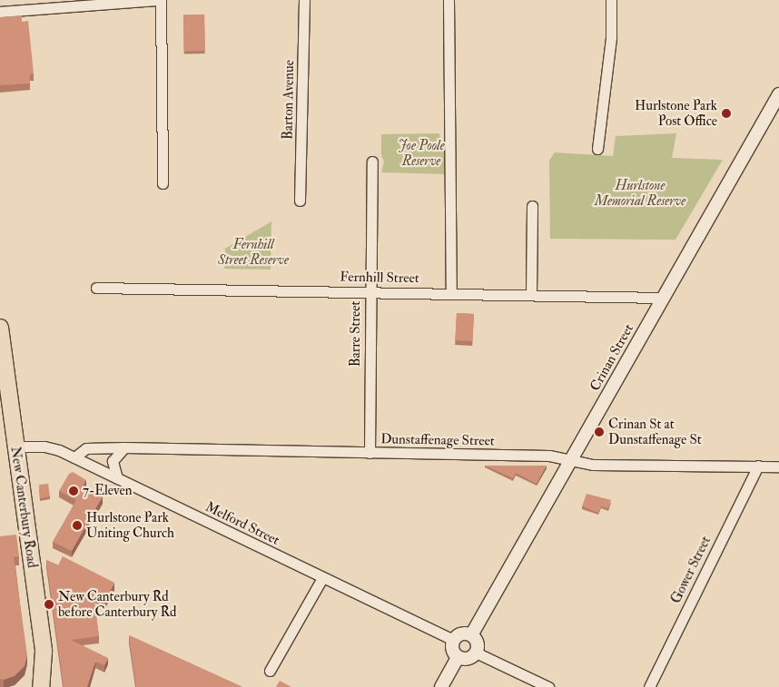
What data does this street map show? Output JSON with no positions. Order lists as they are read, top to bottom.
{
  "streets": {
    "highway": ["New Canterbury Road"],
    "street": [
      "Barton Avenue",
      "Fernhill Street",
      "Barre Street",
      "Crinan Street",
      "Dunstaffenage Street",
      "Melford Street",
      "Gower Street"
    ]
  },
  "crossings": [
    ["Fernhill Street", "Barre Street"],
    ["Fernhill Street", "Crinan Street"],
    ["Barre Street", "Dunstaffenage Street"],
    ["Crinan Street", "Dunstaffenage Street"],
    ["Crinan Street", "Melford Street"],
    ["Dunstaffenage Street", "Melford Street"],
    ["Dunstaffenage Street", "Gower Street"],
    ["New Canterbury Road", "Melford Street"]
  ],
  "parks": ["Joe Poole Reserve", "Hurlstone Memorial Reserve", "Fernhill Street Reserve"],
  "places": [
    "Hurlstone Park Post Office",
    "Crinan St at Dunstaffenage St",
    "7-Eleven",
    "Hurlstone Park Uniting Church",
    "New Canterbury Rd before Canterbury Rd"
  ]
}
